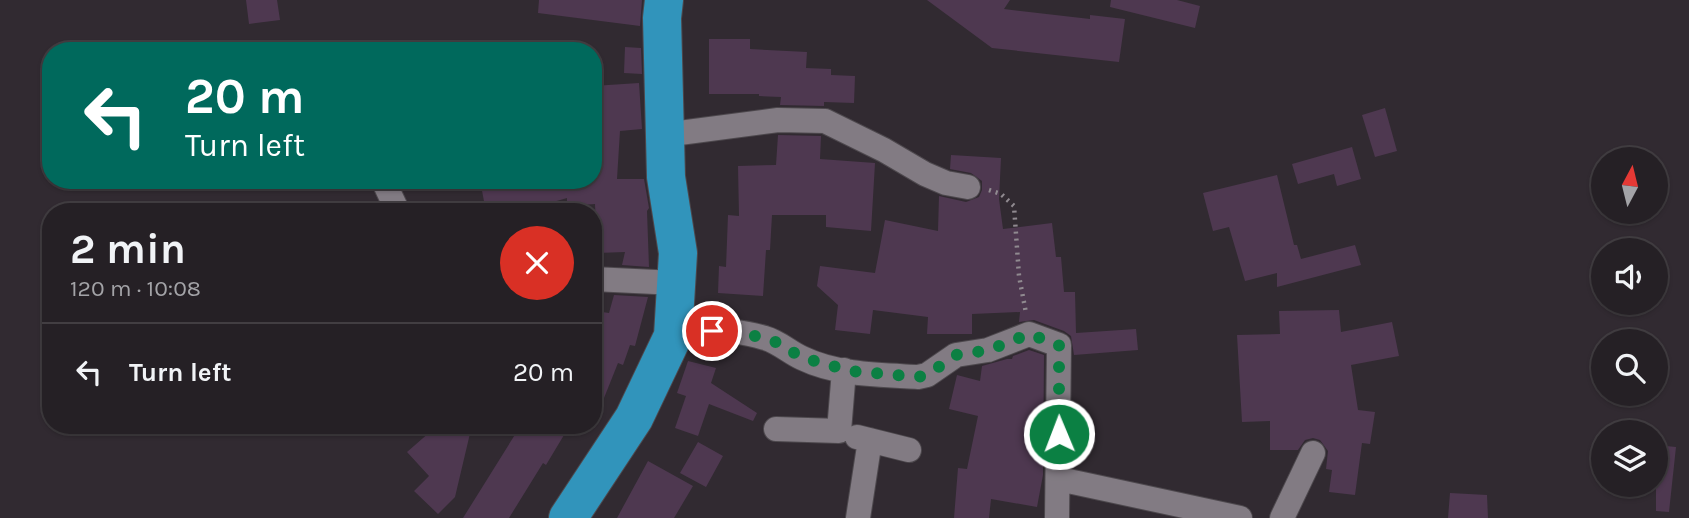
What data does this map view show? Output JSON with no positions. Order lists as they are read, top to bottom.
{
  "north": "top",
  "page": {
    "turn": ["20 m", "Turn left"],
    "heading": ["2 min", "120 m · 10:08"],
    "list": [
      {
        "name": "Turn left",
        "value": "20 m"
      }
    ]
  }
}
